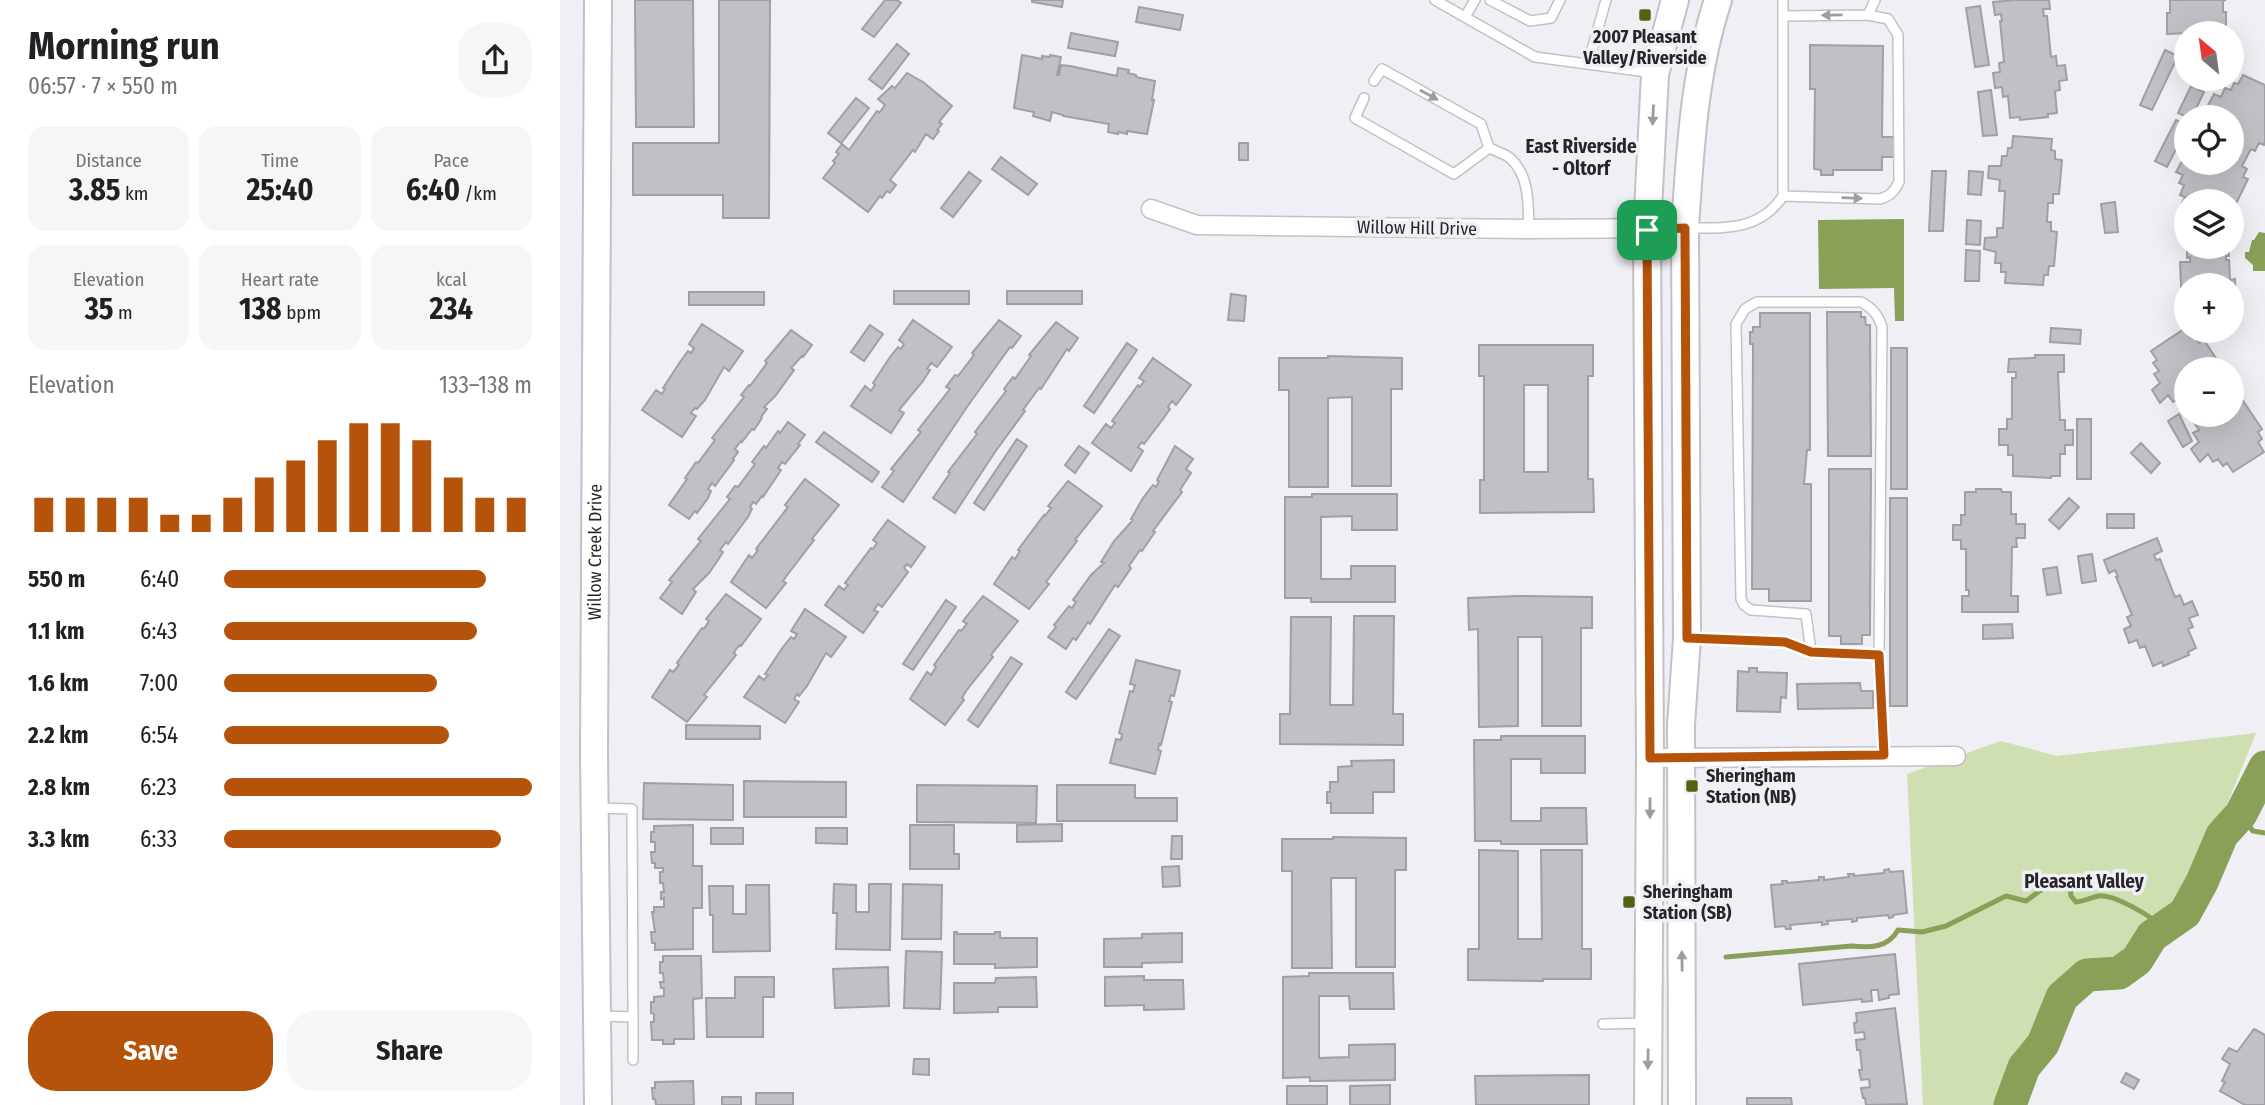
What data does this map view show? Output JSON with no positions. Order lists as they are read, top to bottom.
{
  "streets": {
    "main road": ["Willow Creek Drive"],
    "street": ["Willow Hill Drive"]
  },
  "districts": ["East Riverside - Oltorf", "Pleasant Valley"],
  "places": {
    "transit": ["2007 Pleasant Valley/Riverside", "Sheringham Station (NB)", "Sheringham Station (SB)"]
  },
  "north": "top left",
  "page": {
    "heading": ["Morning run", "06:57 · 7 × 550 m"],
    "map_buttons": ["+", "−"],
    "stats": [
      ["Distance", "3.85 km"],
      ["Time", "25:40"],
      ["Pace", "6:40 /km"],
      ["Elevation", "35 m"],
      ["Heart rate", "138 bpm"],
      ["kcal", "234"]
    ],
    "chart": ["Elevation", "133–138 m"],
    "list": [
      {
        "name": "550 m",
        "note": "6:40"
      },
      {
        "name": "1.1 km",
        "note": "6:43"
      },
      {
        "name": "1.6 km",
        "note": "7:00"
      },
      {
        "name": "2.2 km",
        "note": "6:54"
      },
      {
        "name": "2.8 km",
        "note": "6:23"
      },
      {
        "name": "3.3 km",
        "note": "6:33"
      }
    ],
    "buttons": ["Save", "Share"]
  }
}
